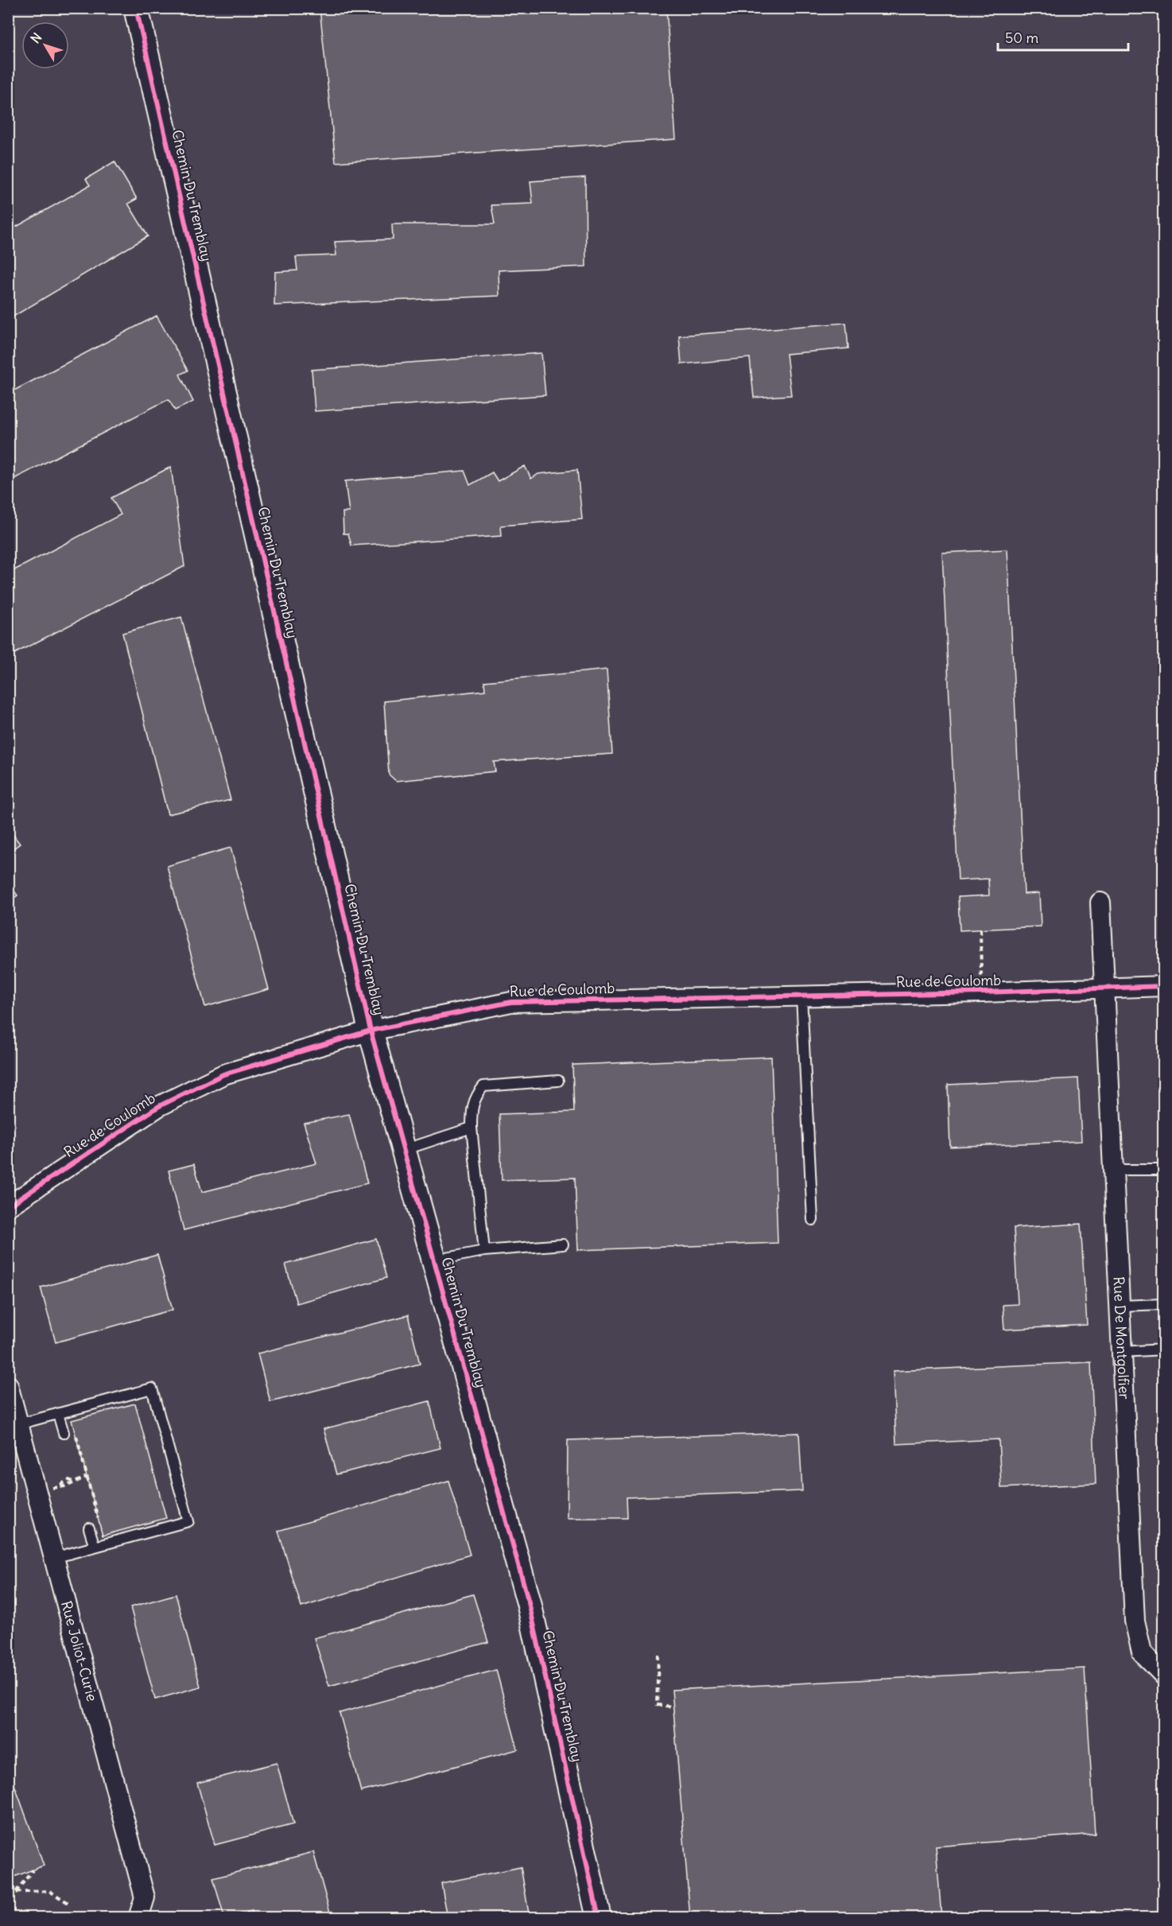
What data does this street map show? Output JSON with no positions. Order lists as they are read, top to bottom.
{
  "streets": {
    "street": [
      "Chemin Du Tremblay",
      "Rue de Coulomb",
      "Rue De Montgolfier",
      "Rue Joliot-Curie"
    ]
  },
  "crossings": [
    ["Chemin Du Tremblay", "Rue de Coulomb"],
    ["Rue de Coulomb", "Rue De Montgolfier"]
  ],
  "scale_bar": "50 m",
  "north": "top left"
}
